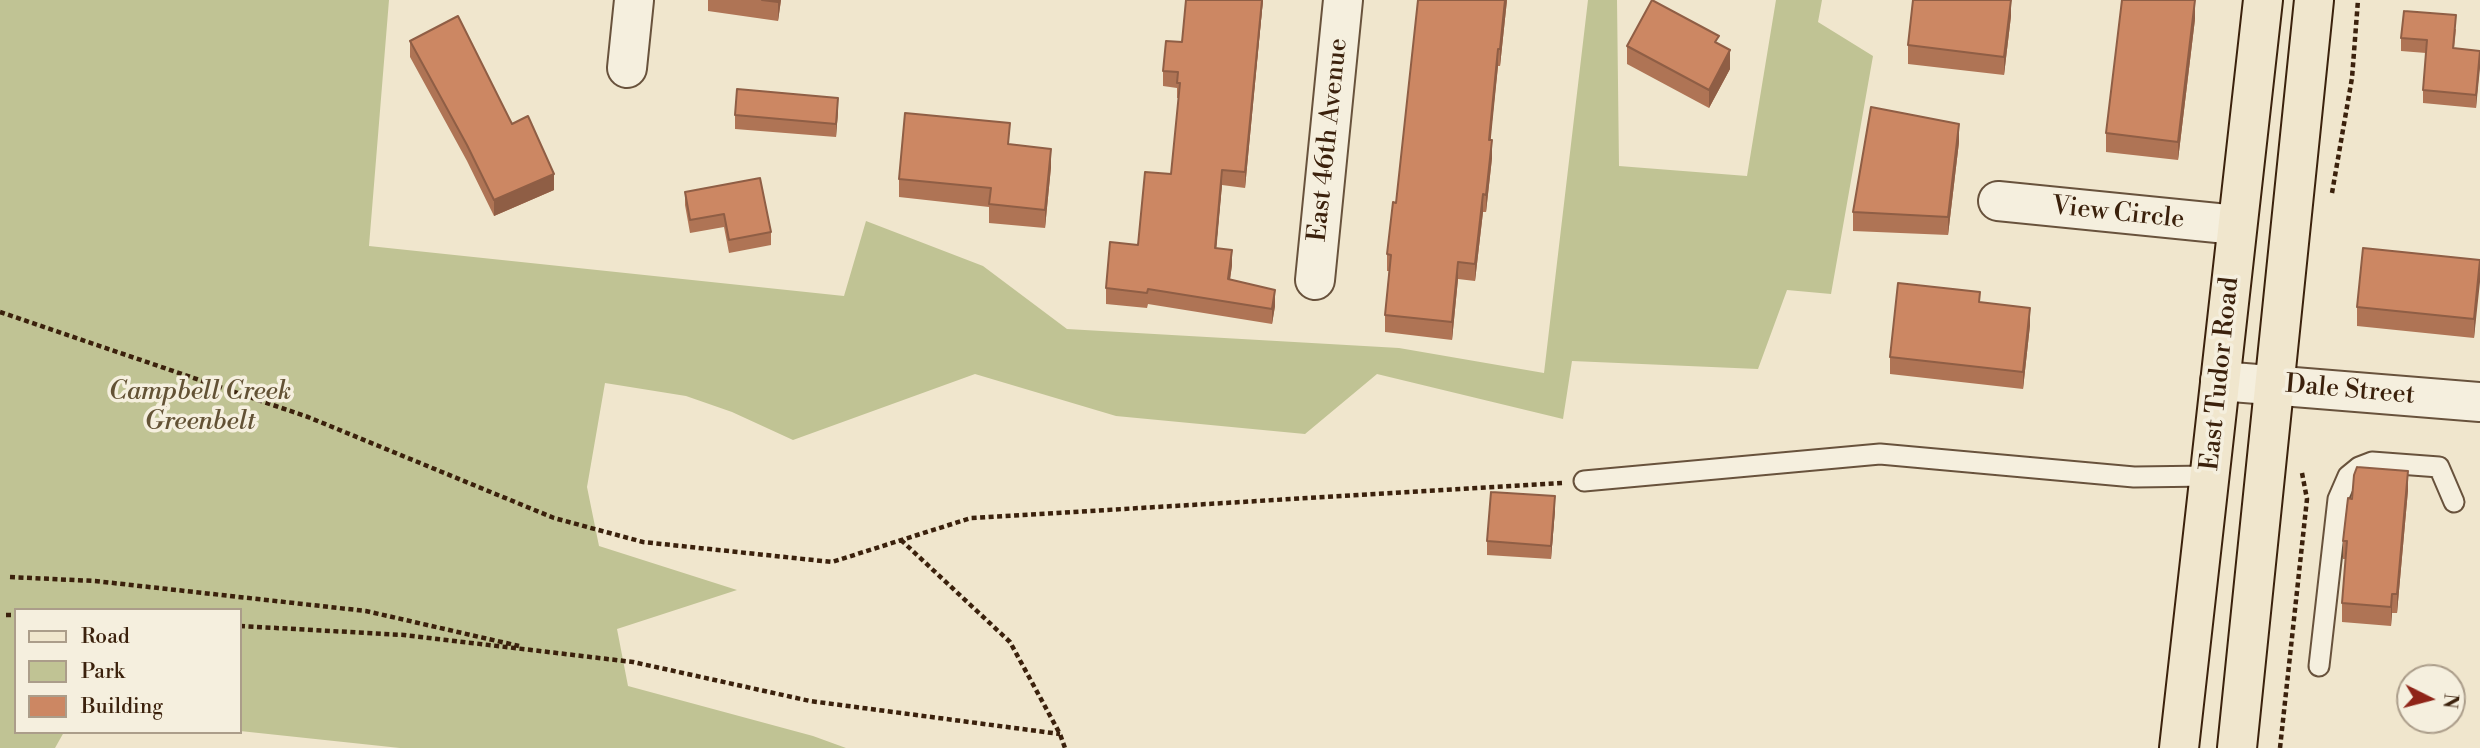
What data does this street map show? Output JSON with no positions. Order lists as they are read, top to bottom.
{
  "streets": {
    "main road": ["East Tudor Road"],
    "street": ["East 46th Avenue", "View Circle", "Dale Street"]
  },
  "crossings": [
    ["View Circle", "East Tudor Road"],
    ["East Tudor Road", "Dale Street"]
  ],
  "parks": ["Campbell Creek Greenbelt"],
  "legend": ["Road", "Park", "Building"],
  "north": "right"
}
